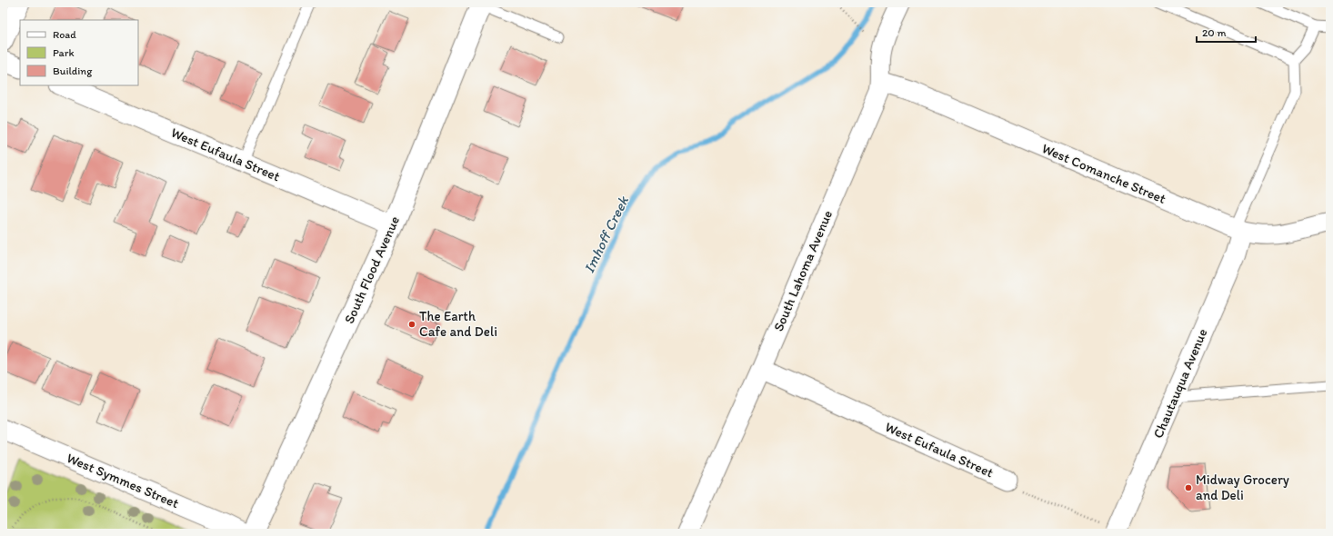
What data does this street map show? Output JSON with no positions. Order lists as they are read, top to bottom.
{
  "streets": {
    "street": [
      "West Eufaula Street",
      "West Comanche Street",
      "South Flood Avenue",
      "South Lahoma Avenue",
      "Chautauqua Avenue",
      "West Symmes Street"
    ]
  },
  "crossings": [
    ["West Eufaula Street", "South Flood Avenue"],
    ["West Eufaula Street", "South Lahoma Avenue"],
    ["West Eufaula Street", "Chautauqua Avenue"],
    ["West Comanche Street", "South Lahoma Avenue"],
    ["West Comanche Street", "Chautauqua Avenue"]
  ],
  "water": ["Imhoff Creek"],
  "places": ["The Earth Cafe and Deli", "Midway Grocery and Deli"],
  "legend": ["Road", "Park", "Building"],
  "scale_bar": "20 m"
}
